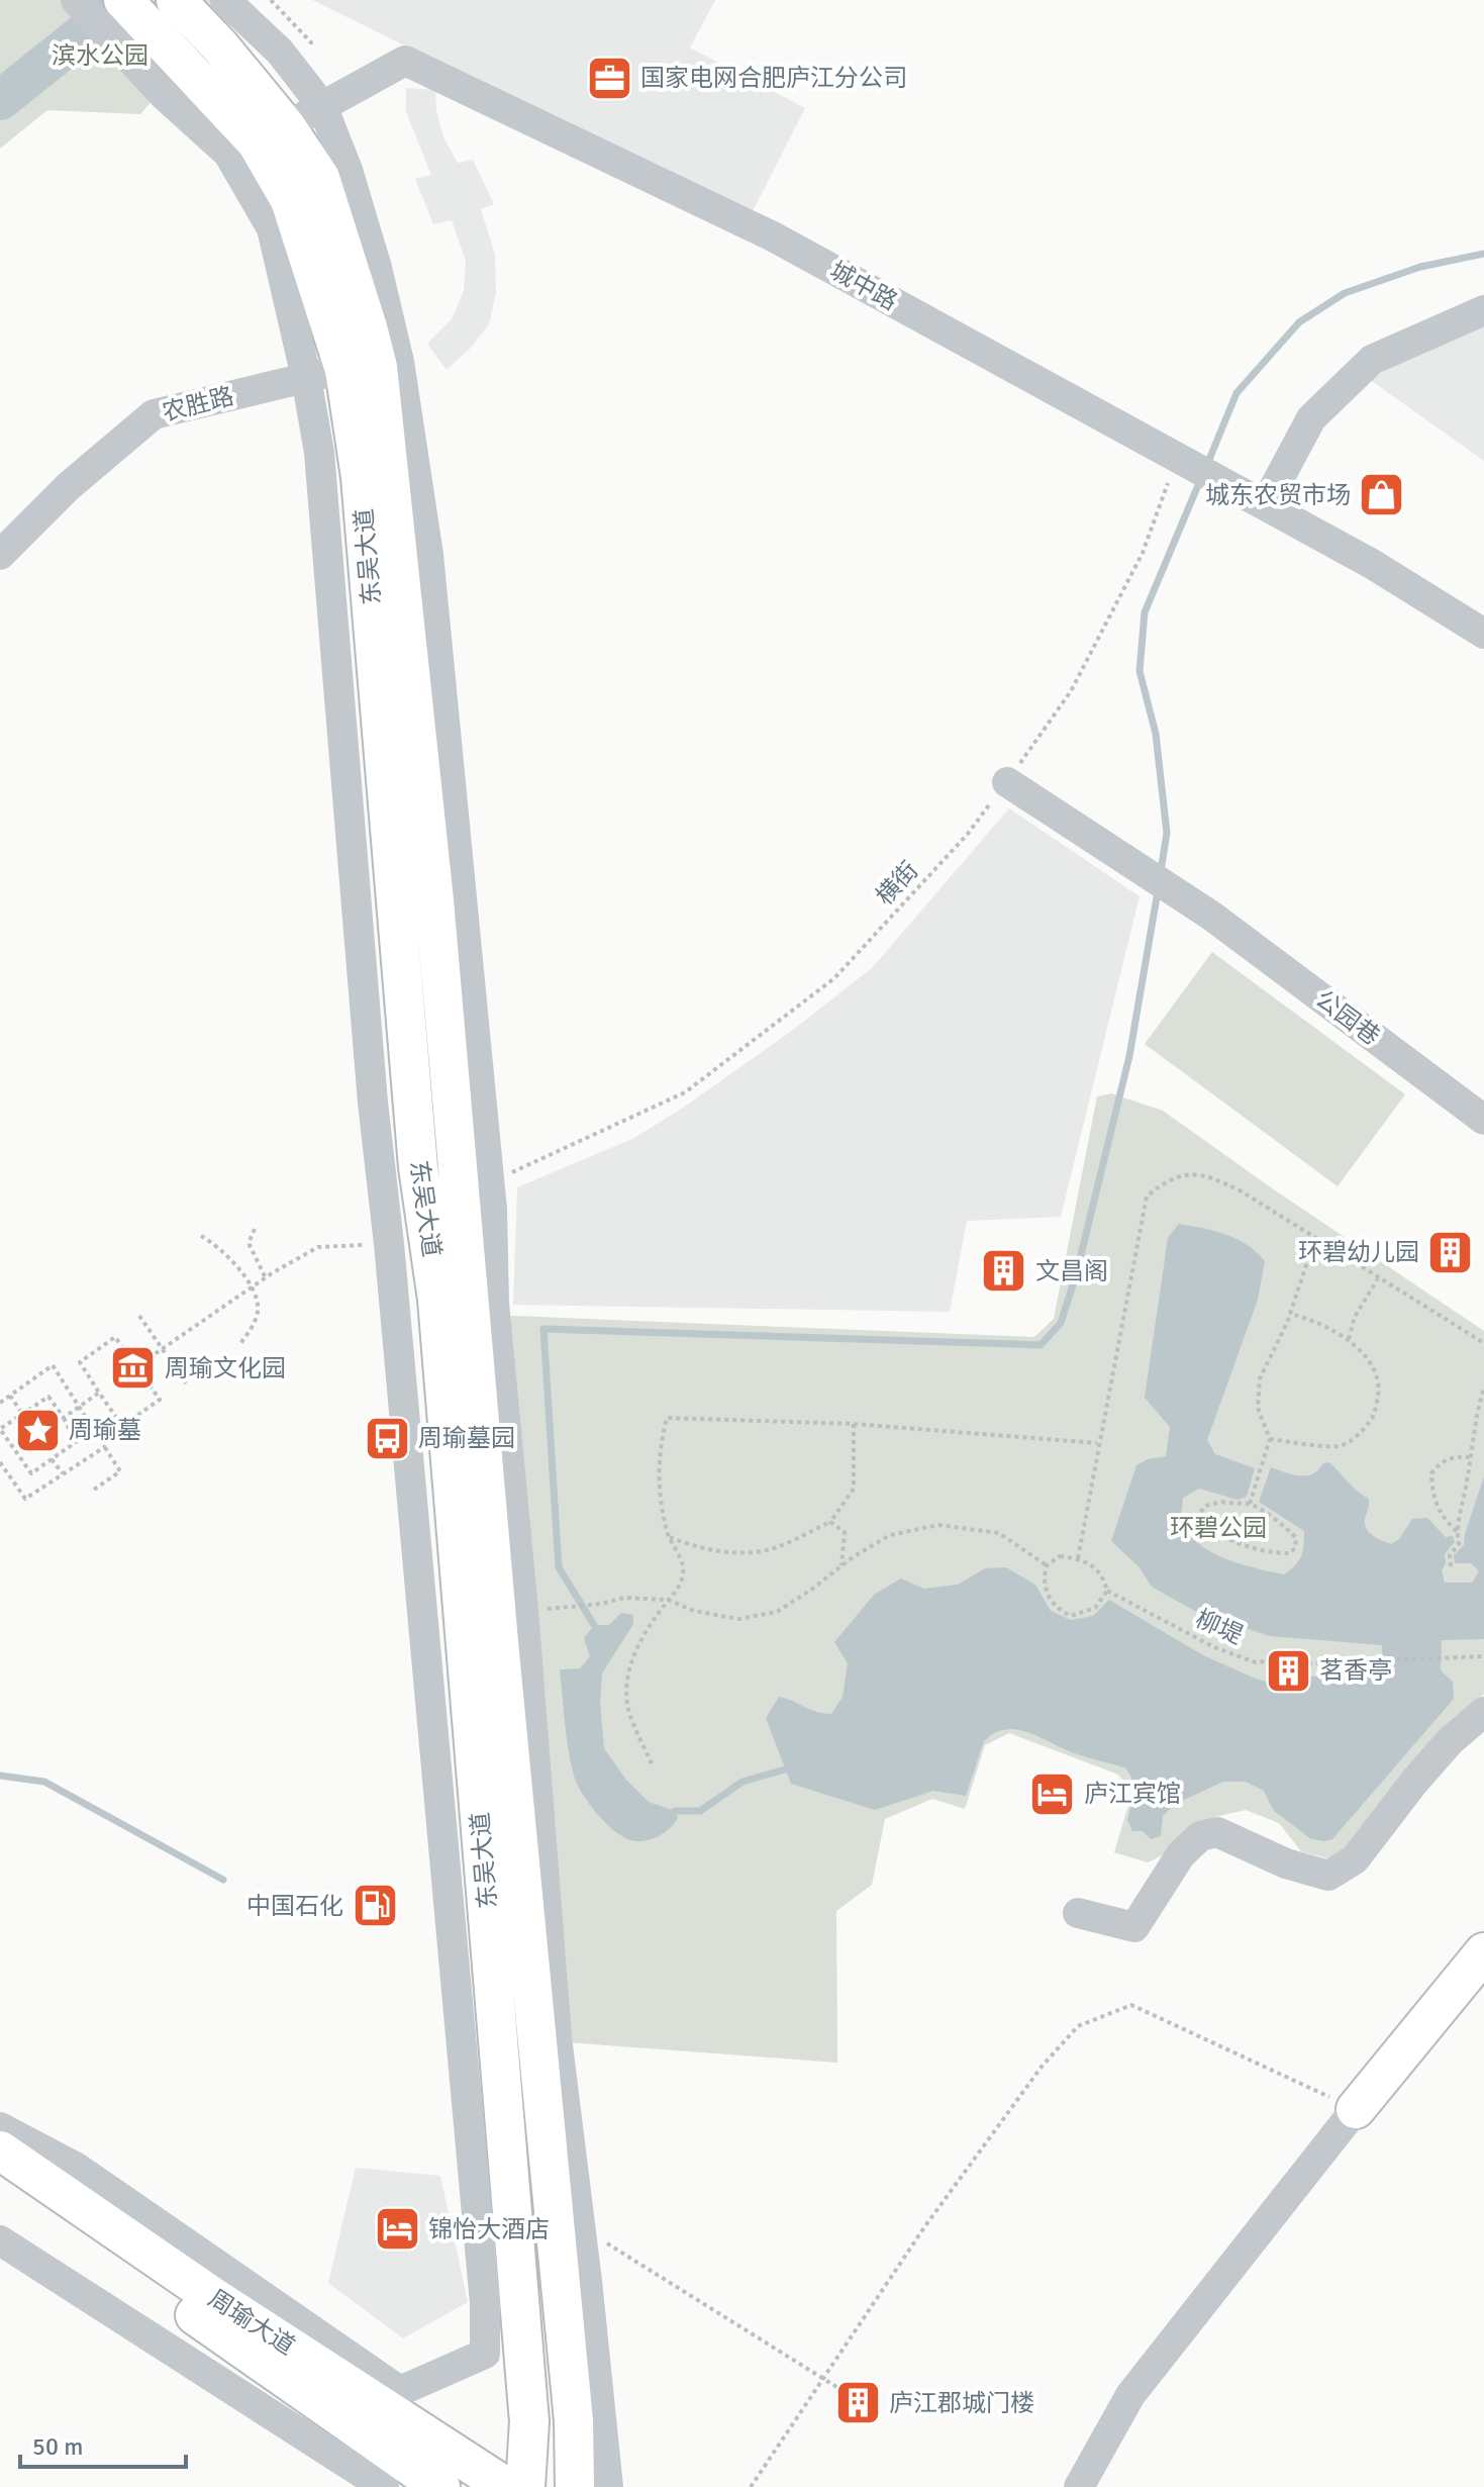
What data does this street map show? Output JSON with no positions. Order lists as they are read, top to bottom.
{
  "streets": {
    "main road": ["东吴大道", "周瑜大道"],
    "street": ["城中路", "农胜路", "公园巷"],
    "path": ["横街", "柳堤"]
  },
  "crossings": [
    ["城中路", "东吴大道"],
    ["城中路", "横街"],
    ["农胜路", "东吴大道"],
    ["横街", "公园巷"]
  ],
  "parks": ["滨水公园", "环碧公园"],
  "places": {
    "office": ["国家电网合肥庐江分公司"],
    "shop": ["城东农贸市场"],
    "building": [
      "环碧幼儿园",
      "文昌阁",
      "茗香亭",
      "庐江郡城门楼"
    ],
    "museum": ["周瑜文化园"],
    "place": ["周瑜墓"],
    "bus stop": ["周瑜墓园"],
    "hotel": ["庐江宾馆", "锦怡大酒店"],
    "fuel station": ["中国石化"]
  },
  "scale_bar": "50 m"
}
